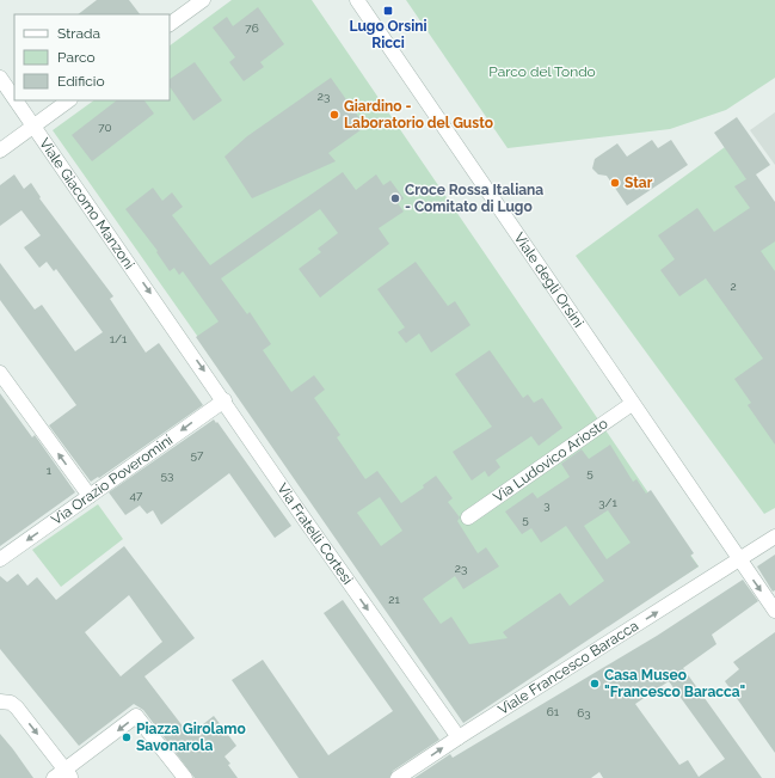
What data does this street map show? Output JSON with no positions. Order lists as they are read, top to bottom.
{
  "streets": {
    "street": [
      "Viale Giacomo Manzoni",
      "Viale degli Orsini",
      "Via Ludovico Ariosto",
      "Via Orazio Poveromini",
      "Via Fratelli Cortesi",
      "Viale Francesco Baracca"
    ]
  },
  "crossings": [
    ["Viale Giacomo Manzoni", "Via Fratelli Cortesi"],
    ["Viale degli Orsini", "Via Ludovico Ariosto"],
    ["Viale degli Orsini", "Viale Francesco Baracca"],
    ["Via Orazio Poveromini", "Via Fratelli Cortesi"],
    ["Via Fratelli Cortesi", "Viale Francesco Baracca"]
  ],
  "one_way": [
    "Viale Giacomo Manzoni",
    "Via Orazio Poveromini",
    "Via Fratelli Cortesi",
    "Viale Francesco Baracca"
  ],
  "parks": ["Parco del Tondo"],
  "places": {
    "transit": ["Lugo Orsini Ricci"],
    "other": [
      "Giardino - Laboratorio del Gusto",
      "Star",
      "Croce Rossa Italiana - Comitato di Lugo",
      "Casa Museo \"Francesco Baracca\"",
      "Piazza Girolamo Savonarola"
    ]
  },
  "house_numbers": [
    "76",
    "23",
    "70",
    "2",
    "1/1",
    "57",
    "1",
    "5",
    "53",
    "47",
    "3/1",
    "3",
    "5",
    "23",
    "21",
    "61",
    "63"
  ],
  "legend": ["Strada", "Parco", "Edificio"]
}
